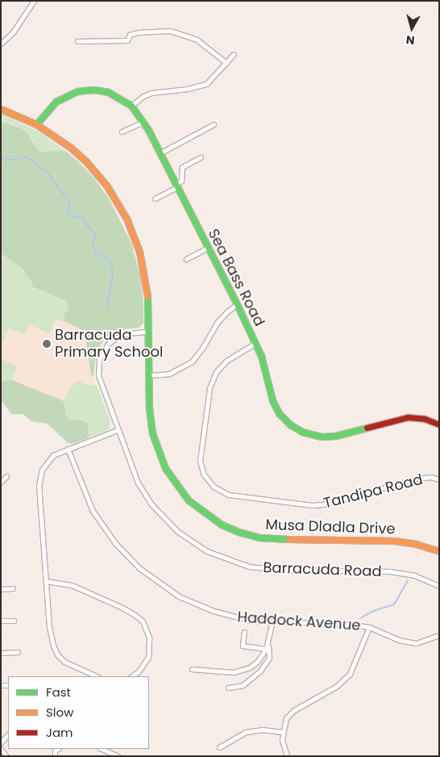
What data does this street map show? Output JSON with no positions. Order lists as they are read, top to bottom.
{
  "streets": {
    "street": [
      "Sea Bass Road",
      "Tandipa Road",
      "Musa Dladla Drive",
      "Barracuda Road",
      "Haddock Avenue"
    ]
  },
  "crossings": [
    ["Sea Bass Road", "Tandipa Road"],
    ["Sea Bass Road", "Musa Dladla Drive"],
    ["Musa Dladla Drive", "Barracuda Road"]
  ],
  "places": ["Barracuda Primary School"],
  "legend": ["Fast", "Slow", "Jam"],
  "north": "bottom"
}
